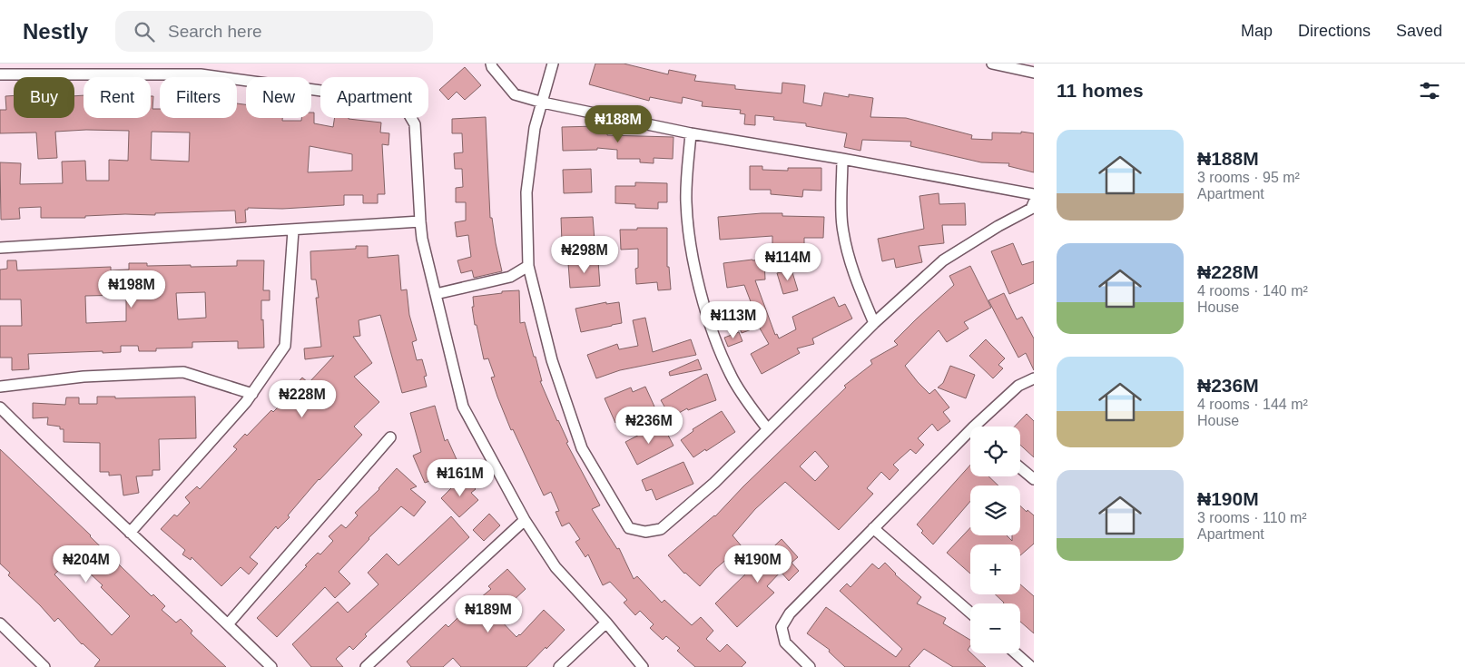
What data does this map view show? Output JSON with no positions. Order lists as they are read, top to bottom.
{
  "page": {
    "header": "Nestly",
    "search": "Search here",
    "nav": ["Map", "Directions", "Saved"],
    "heading": "11 homes",
    "chip": [
      "Buy",
      "Rent",
      "Filters",
      "New",
      "Apartment"
    ],
    "price": [
      "₦188M",
      "₦298M",
      "₦114M",
      "₦198M",
      "₦113M",
      "₦228M",
      "₦236M",
      "₦161M",
      "₦204M",
      "₦190M",
      "₦189M"
    ],
    "list": [
      {
        "name": "₦188M",
        "note": "3 rooms · 95 m² · Apartment"
      },
      {
        "name": "₦228M",
        "note": "4 rooms · 140 m² · House"
      },
      {
        "name": "₦236M",
        "note": "4 rooms · 144 m² · House"
      },
      {
        "name": "₦190M",
        "note": "3 rooms · 110 m² · Apartment"
      }
    ],
    "map_buttons": ["+", "−"]
  }
}
